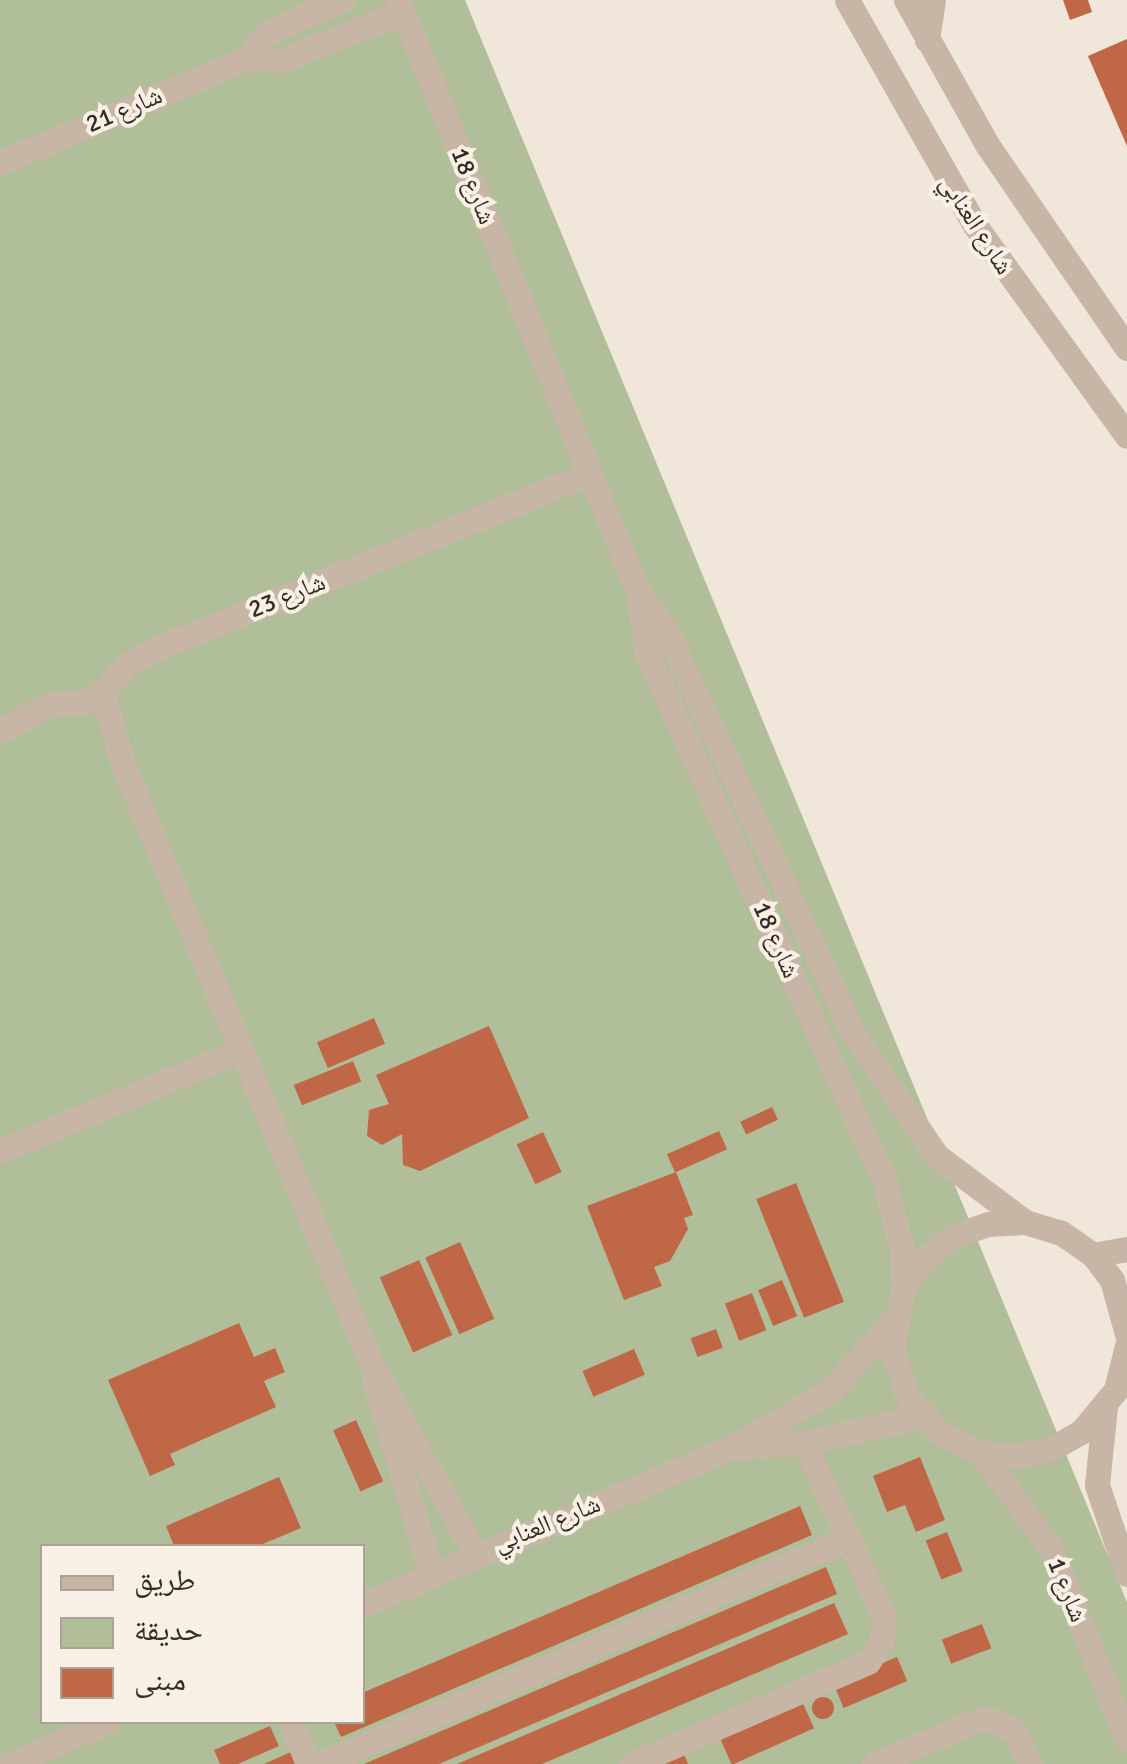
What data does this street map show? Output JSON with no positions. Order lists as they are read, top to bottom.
{
  "streets": {
    "street": [
      "شارع 21",
      "شارع 18",
      "شارع العنابي",
      "شارع 23",
      "شارع 1"
    ]
  },
  "crossings": [
    ["شارع 21", "شارع 18"],
    ["شارع 18", "شارع 23"]
  ],
  "legend": ["طريق", "حديقة", "مبنى"]
}
